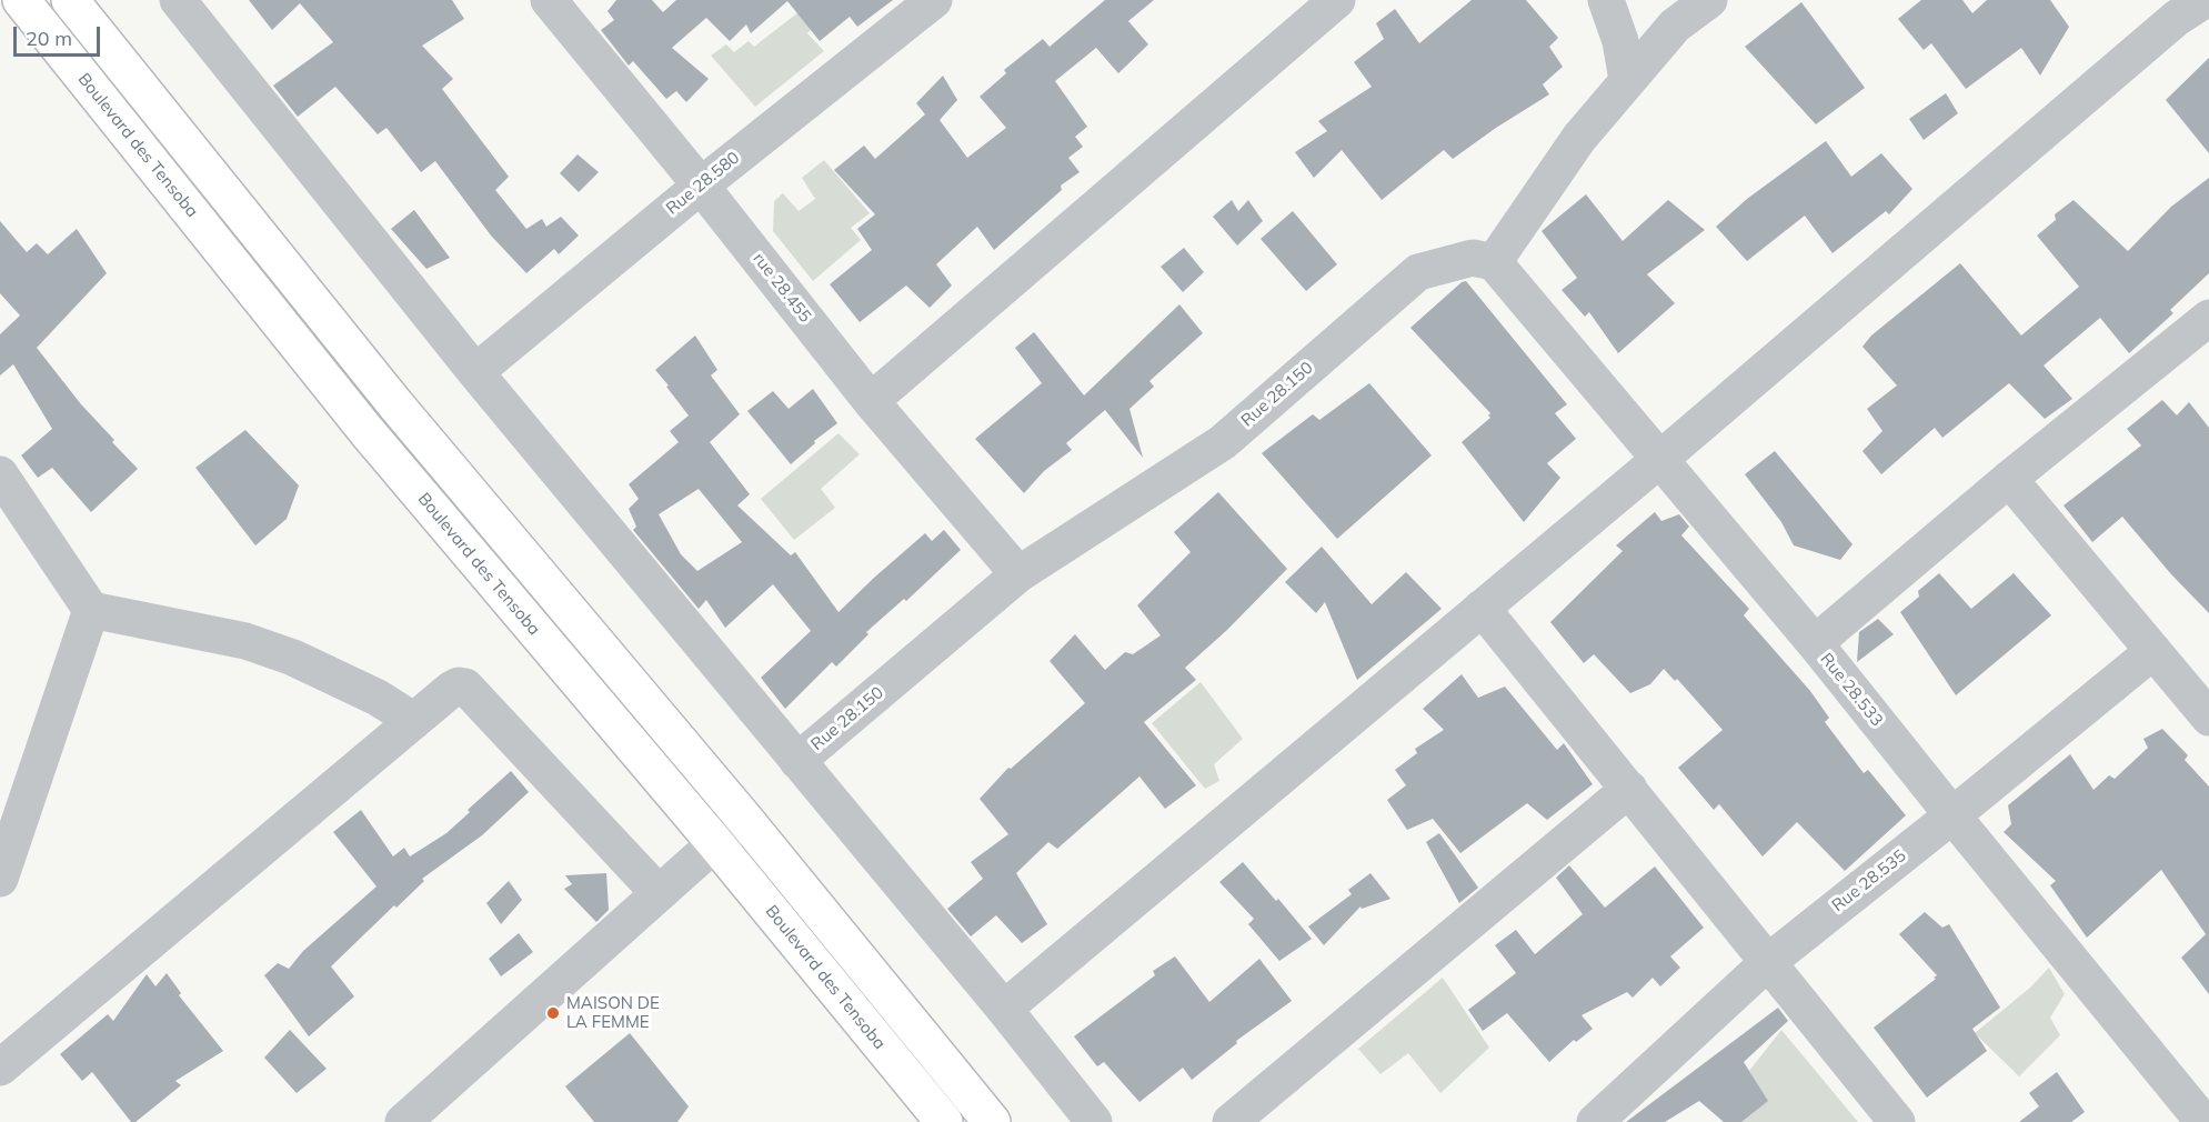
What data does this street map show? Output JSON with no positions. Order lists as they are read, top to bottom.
{
  "streets": {
    "main road": ["Boulevard des Tensoba"],
    "street": [
      "Rue 28.580",
      "rue 28.455",
      "Rue 28.150",
      "Rue 28.533",
      "Rue 28.535"
    ]
  },
  "crossings": [
    ["Rue 28.580", "rue 28.455"],
    ["rue 28.455", "Rue 28.150"],
    ["Rue 28.150", "Rue 28.533"],
    ["Rue 28.533", "Rue 28.535"]
  ],
  "places": ["MAISON DE LA FEMME"],
  "scale_bar": "20 m"
}
